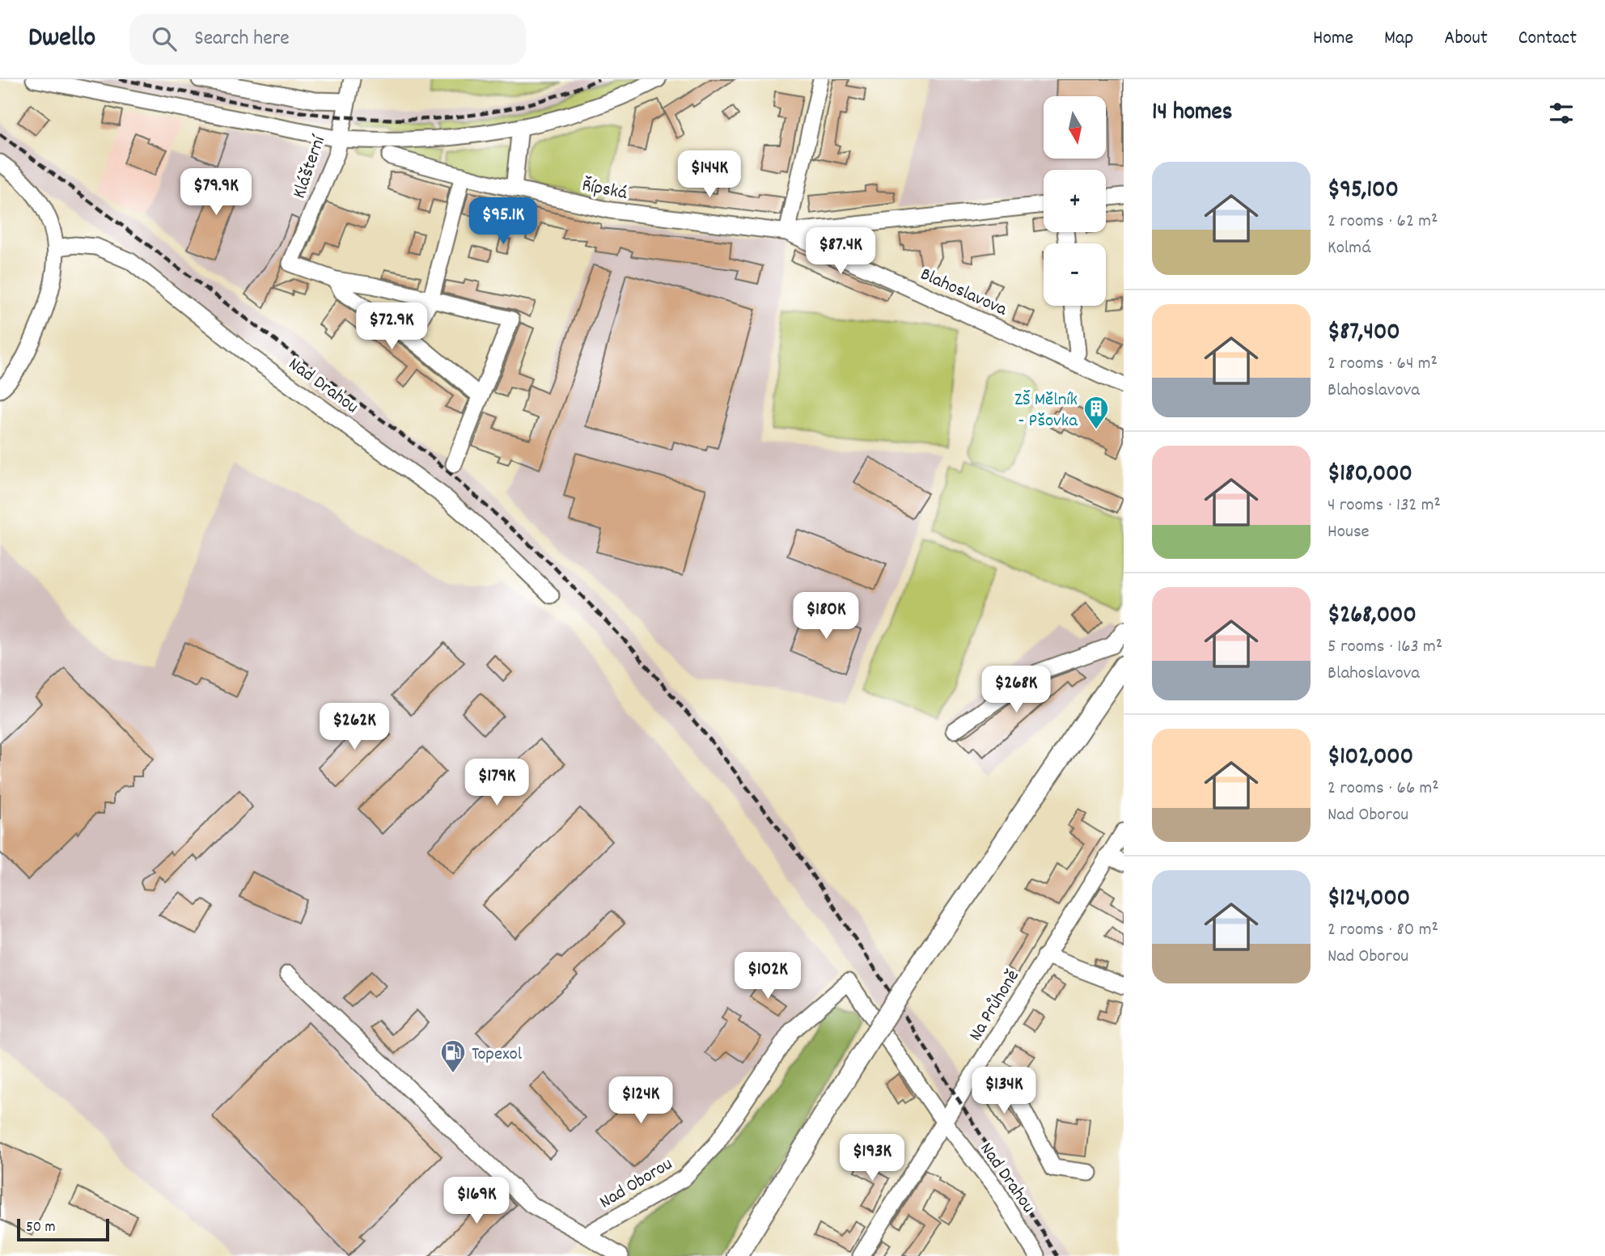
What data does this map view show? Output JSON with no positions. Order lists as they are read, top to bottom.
{
  "streets": {
    "street": [
      "Klášterní",
      "Řípská",
      "Blahoslavova",
      "Nad Drahou",
      "Na Průhoně",
      "Nad Oborou"
    ]
  },
  "crossings": [
    ["Řípská", "Blahoslavova"],
    ["Nad Drahou", "Na Průhoně"],
    ["Nad Drahou", "Nad Oborou"]
  ],
  "places": {
    "building": ["ZŠ Mělník - Pšovka"],
    "fuel station": ["Topexol"]
  },
  "scale_bar": "50 m",
  "north": "bottom",
  "page": {
    "header": "Dwello",
    "search": "Search here",
    "nav": [
      "Home",
      "Map",
      "About",
      "Contact"
    ],
    "heading": "14 homes",
    "map_buttons": ["+", "−"],
    "list": [
      {
        "name": "$95,100",
        "note": "2 rooms · 62 m² · Kolmá"
      },
      {
        "name": "$87,400",
        "note": "2 rooms · 64 m² · Blahoslavova"
      },
      {
        "name": "$180,000",
        "note": "4 rooms · 132 m² · House"
      },
      {
        "name": "$268,000",
        "note": "5 rooms · 163 m² · Blahoslavova"
      },
      {
        "name": "$102,000",
        "note": "2 rooms · 66 m² · Nad Oborou"
      },
      {
        "name": "$124,000",
        "note": "2 rooms · 80 m² · Nad Oborou"
      }
    ],
    "price": [
      "$144K",
      "$79.9K",
      "$95.1K",
      "$87.4K",
      "$72.9K",
      "$180K",
      "$268K",
      "$262K",
      "$179K",
      "$102K",
      "$134K",
      "$124K",
      "$193K",
      "$169K"
    ],
    "scale": "50 m"
  }
}
